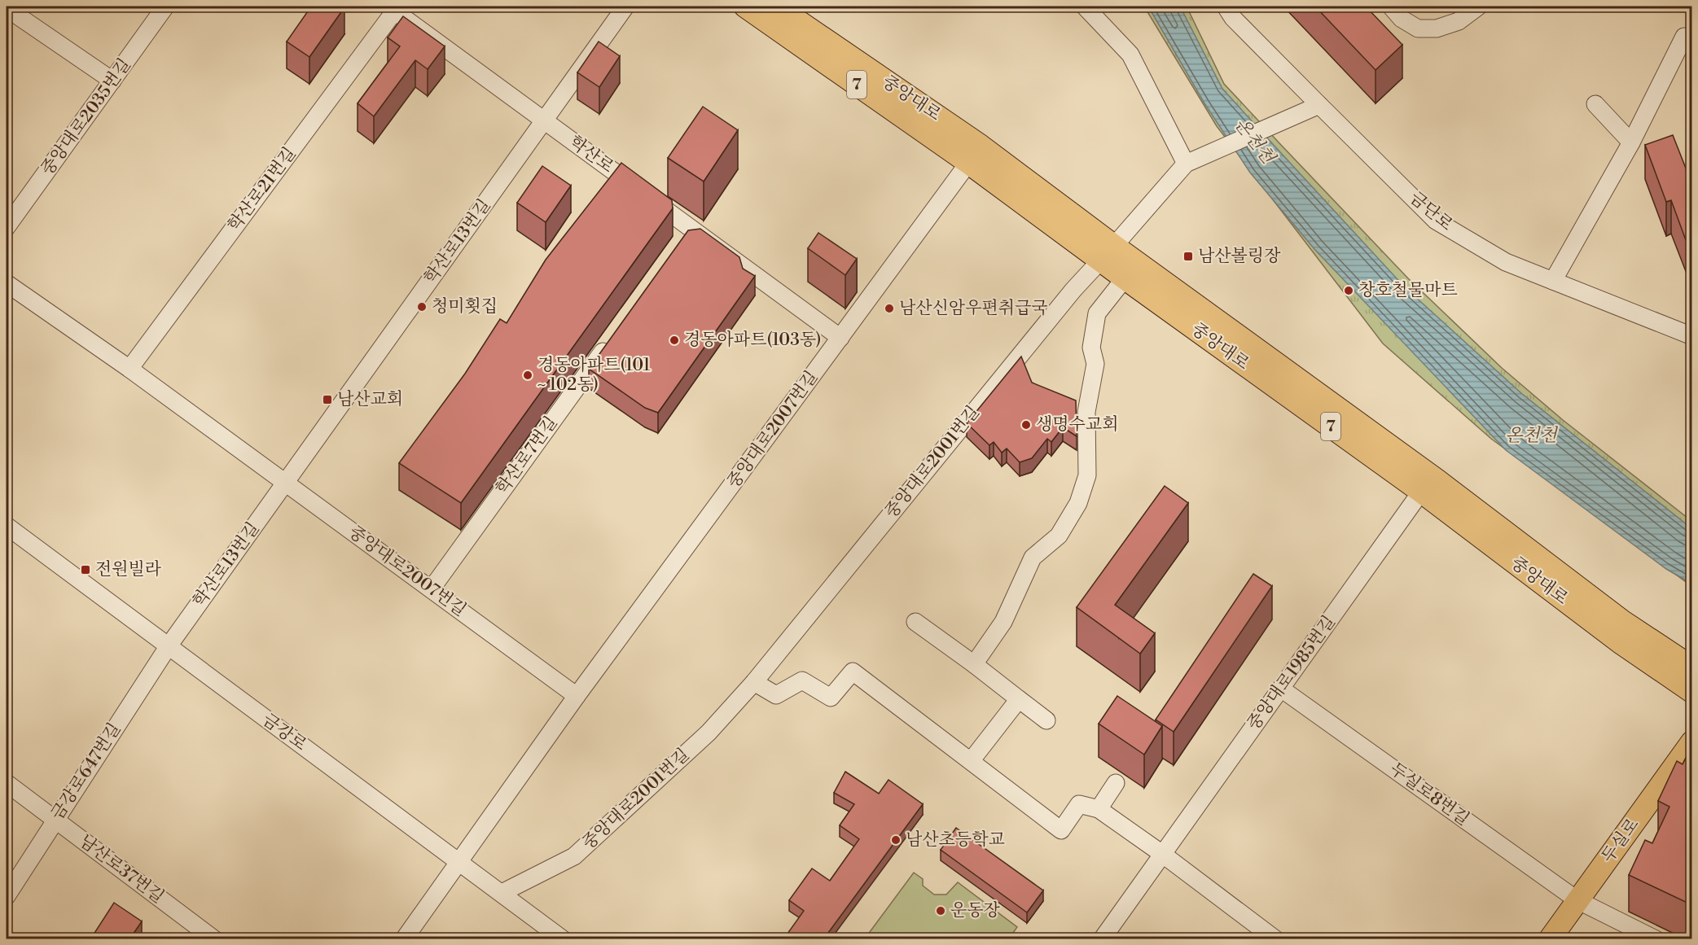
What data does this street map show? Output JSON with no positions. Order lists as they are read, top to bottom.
{
  "streets": {
    "main road": ["7", "중앙대로", "두실로"],
    "street": [
      "중앙대로2035번길",
      "학산로",
      "학산로21번길",
      "금단로",
      "학산로13번길",
      "중앙대로2007번길",
      "학산로7번길",
      "중앙대로2001번길",
      "중앙대로1985번길",
      "금강로",
      "금강로647번길",
      "두실로8번길",
      "남산로37번길"
    ]
  },
  "crossings": [
    ["중앙대로", "중앙대로2007번길"],
    ["중앙대로", "중앙대로2001번길"],
    ["중앙대로", "중앙대로1985번길"],
    ["학산로", "학산로21번길"],
    ["학산로", "학산로13번길"],
    ["학산로", "중앙대로2007번길"],
    ["학산로13번길", "중앙대로2007번길"],
    ["학산로13번길", "금강로"],
    ["학산로13번길", "금강로647번길"],
    ["중앙대로2007번길", "학산로7번길"],
    ["중앙대로2007번길", "금강로"],
    ["중앙대로2001번길", "금강로"],
    ["중앙대로1985번길", "두실로8번길"],
    ["금강로", "금강로647번길"],
    ["금강로647번길", "남산로37번길"],
    ["두실로8번길", "두실로"]
  ],
  "water": ["온천천"],
  "places": {
    "transit": ["남산볼링장", "남산교회", "전원빌라"],
    "other": [
      "창호철물마트",
      "청미횟집",
      "남산신암우편취급국",
      "경동아파트(103동)",
      "경동아파트(101 ~ 102동)",
      "생명수교회",
      "남산초등학교",
      "운동장"
    ]
  }
}
